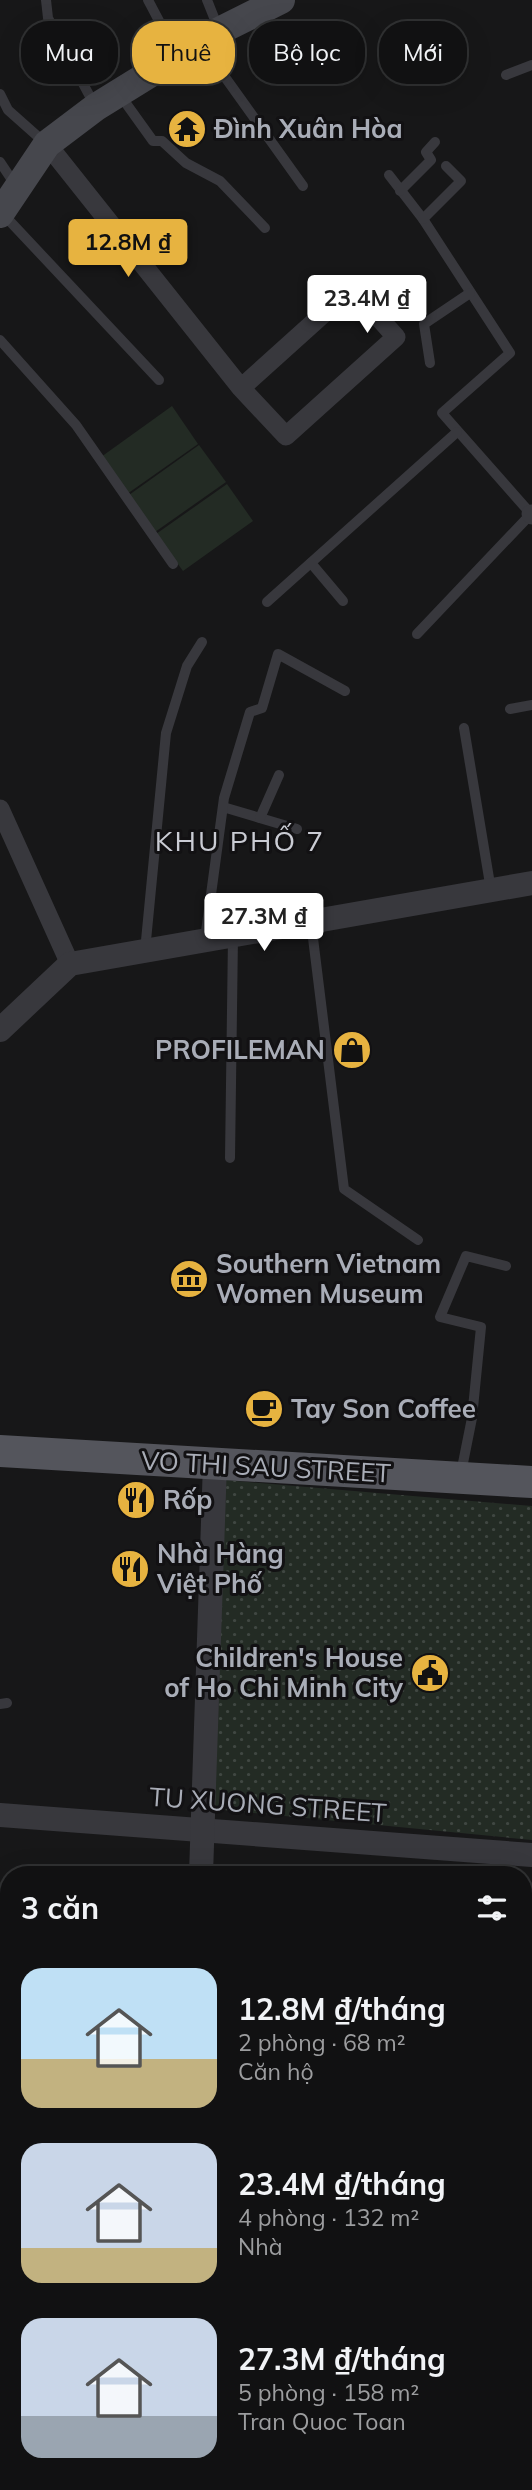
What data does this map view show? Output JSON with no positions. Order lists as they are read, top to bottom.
{
  "streets": {
    "main road": ["VO THI SAU STREET"],
    "street": ["TU XUONG STREET"]
  },
  "districts": ["KHU PHỐ 7"],
  "places": {
    "temple": ["Đình Xuân Hòa"],
    "shop": ["PROFILEMAN"],
    "museum": ["Southern Vietnam Women Museum"],
    "cafe": ["Tay Son Coffee"],
    "restaurant": ["Rốp", "Nhà Hàng Việt Phố"],
    "public building": ["Children's House of Ho Chi Minh City"]
  },
  "page": {
    "chip": [
      "Mua",
      "Thuê",
      "Bộ lọc",
      "Mới"
    ],
    "price": ["12.8M ₫", "23.4M ₫", "27.3M ₫"],
    "heading": "3 căn",
    "list": [
      {
        "name": "12.8M ₫/tháng",
        "note": "2 phòng · 68 m² · Căn hộ"
      },
      {
        "name": "23.4M ₫/tháng",
        "note": "4 phòng · 132 m² · Nhà"
      },
      {
        "name": "27.3M ₫/tháng",
        "note": "5 phòng · 158 m² · Tran Quoc Toan"
      }
    ]
  }
}
